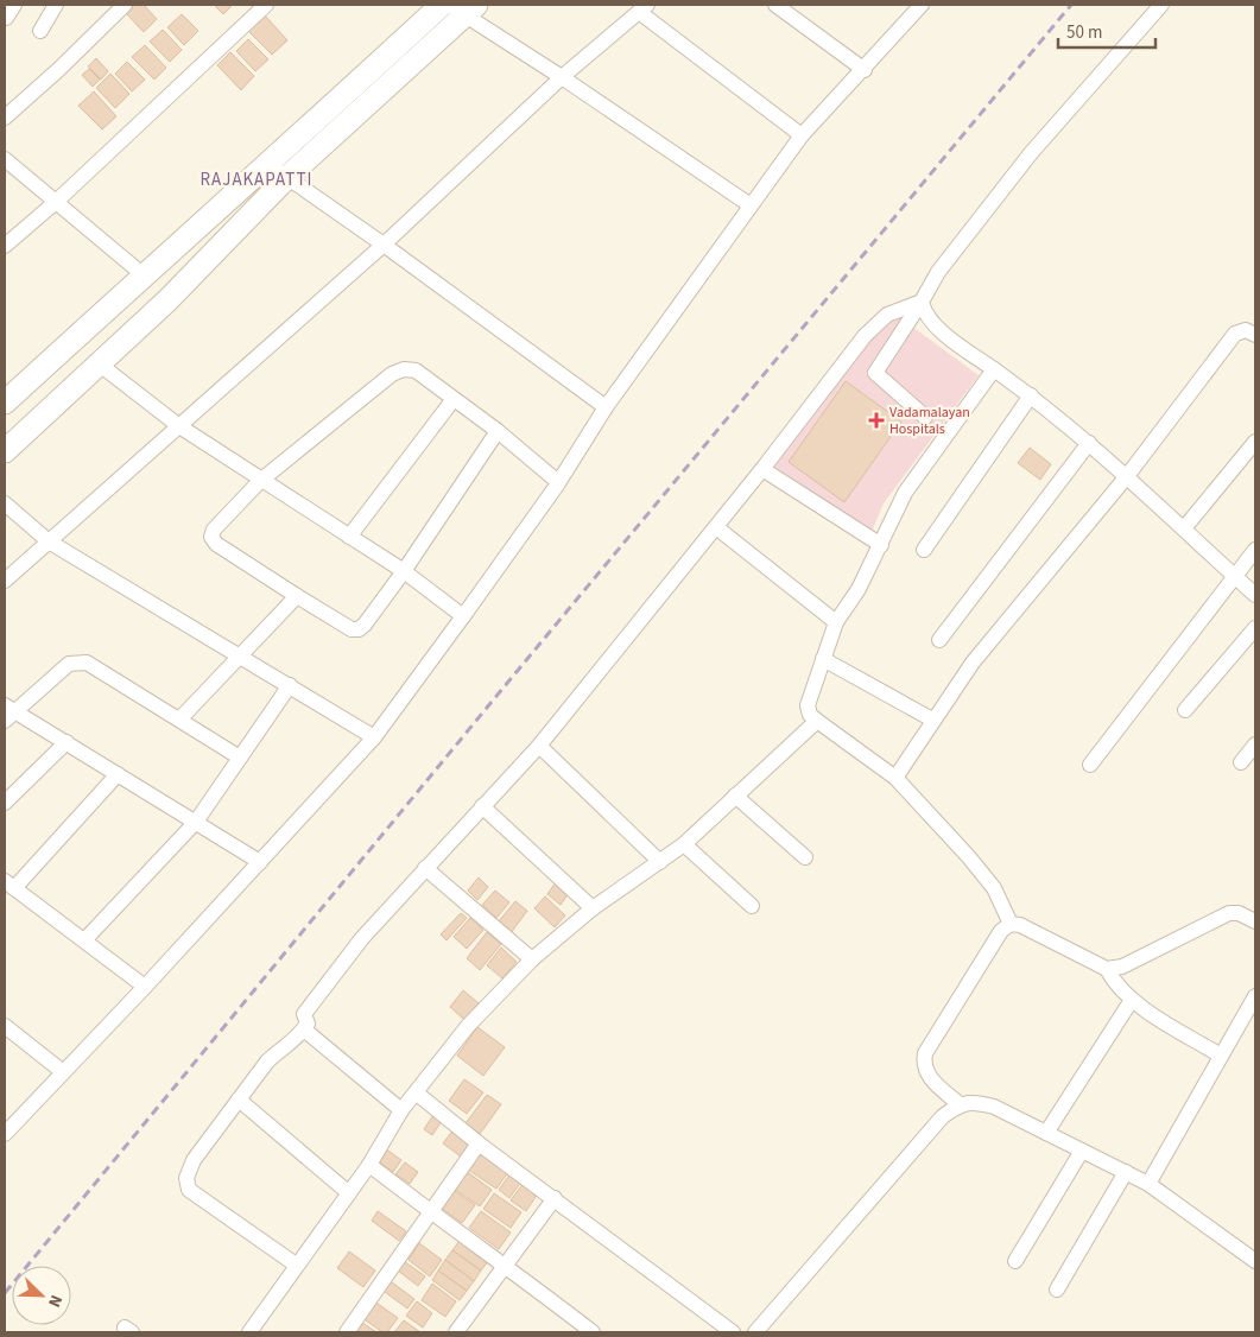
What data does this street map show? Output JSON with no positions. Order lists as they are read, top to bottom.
{
  "districts": ["RAJAKAPATTI"],
  "places": {
    "health": ["Vadamalayan Hospitals"]
  },
  "scale_bar": "50 m",
  "north": "bottom right"
}
